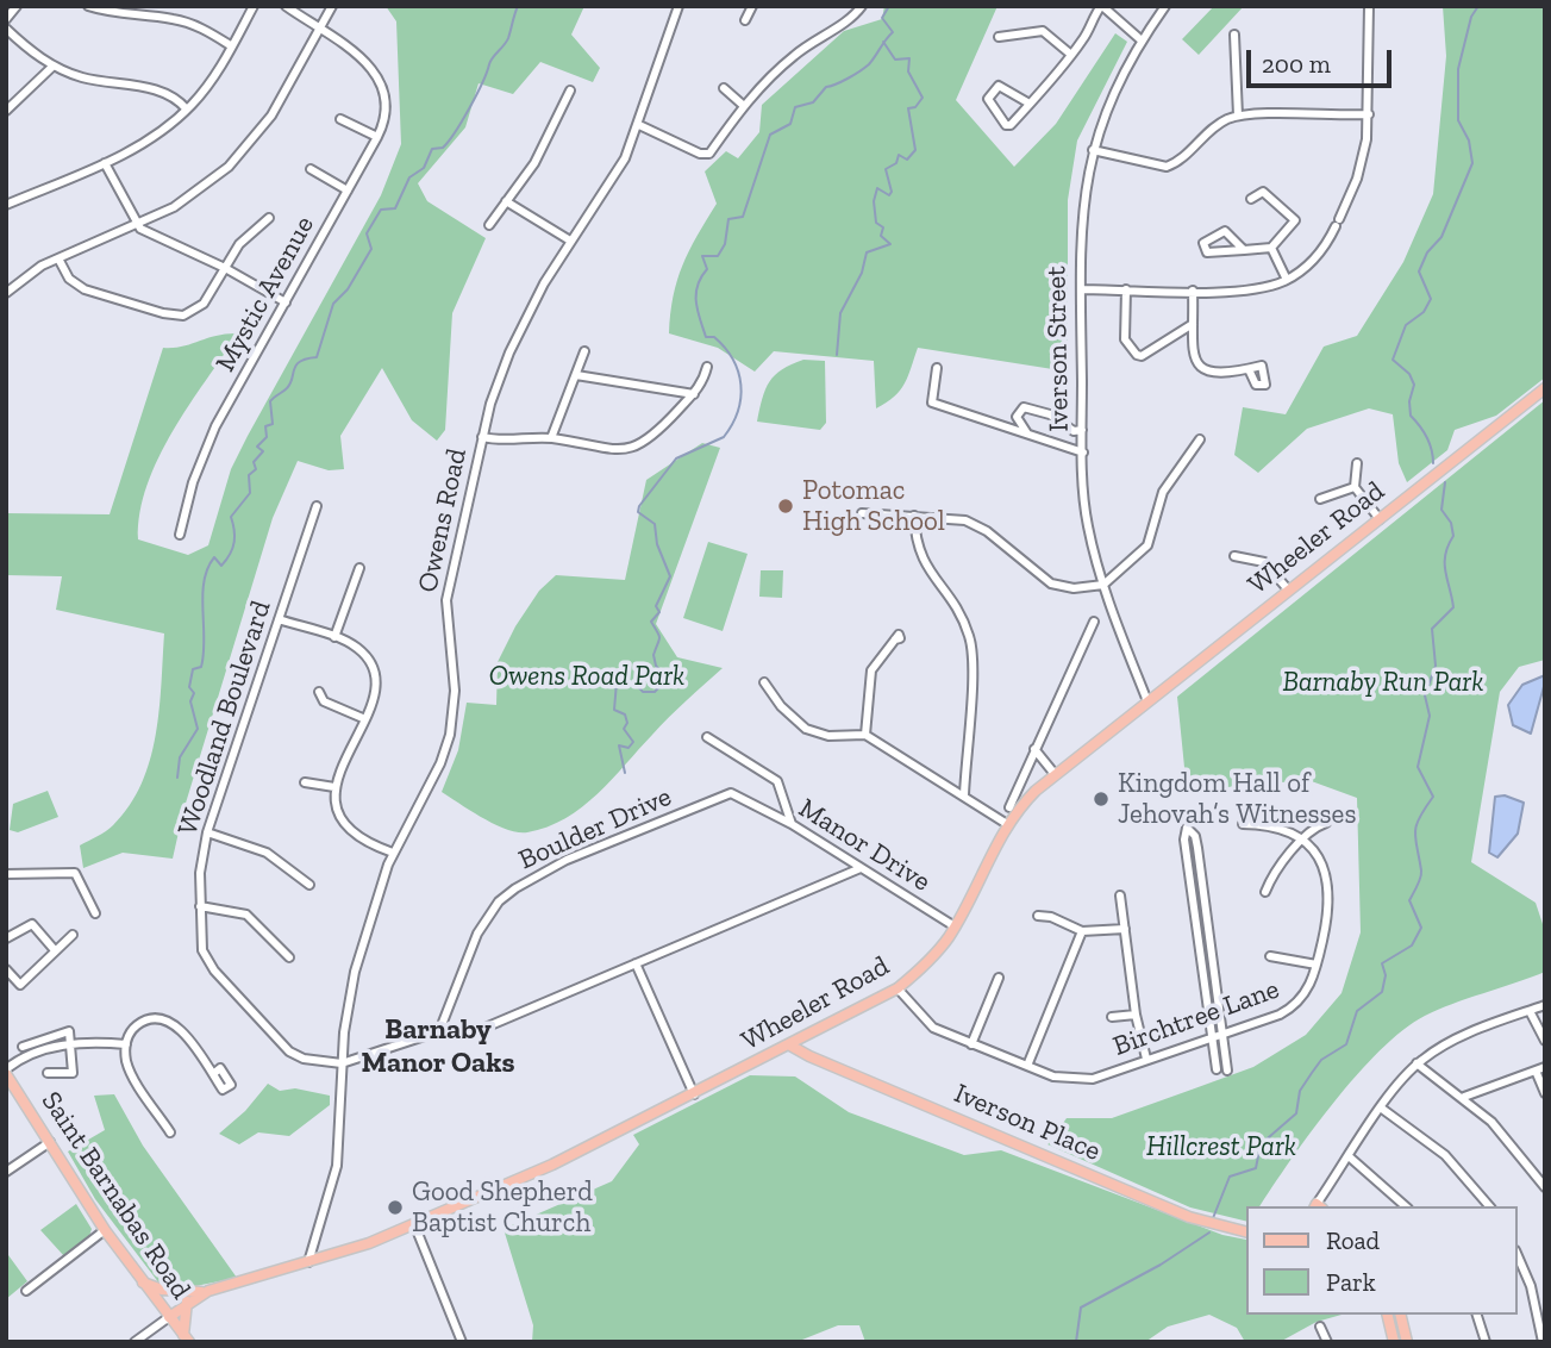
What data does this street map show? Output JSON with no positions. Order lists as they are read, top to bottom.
{
  "streets": {
    "main road": ["Wheeler Road", "Iverson Place", "Saint Barnabas Road"],
    "street": [
      "Mystic Avenue",
      "Iverson Street",
      "Owens Road",
      "Woodland Boulevard",
      "Boulder Drive",
      "Manor Drive",
      "Birchtree Lane"
    ]
  },
  "crossings": [
    ["Iverson Street", "Wheeler Road"],
    ["Owens Road", "Wheeler Road"],
    ["Owens Road", "Woodland Boulevard"],
    ["Wheeler Road", "Manor Drive"],
    ["Wheeler Road", "Birchtree Lane"],
    ["Wheeler Road", "Iverson Place"],
    ["Wheeler Road", "Saint Barnabas Road"],
    ["Woodland Boulevard", "Boulder Drive"],
    ["Woodland Boulevard", "Manor Drive"],
    ["Boulder Drive", "Manor Drive"]
  ],
  "districts": ["Barnaby Manor Oaks"],
  "parks": ["Owens Road Park", "Barnaby Run Park", "Hillcrest Park"],
  "places": ["Potomac High School", "Kingdom Hall of Jehovah’s Witnesses", "Good Shepherd Baptist Church"],
  "legend": ["Road", "Park"],
  "scale_bar": "200 m"
}
